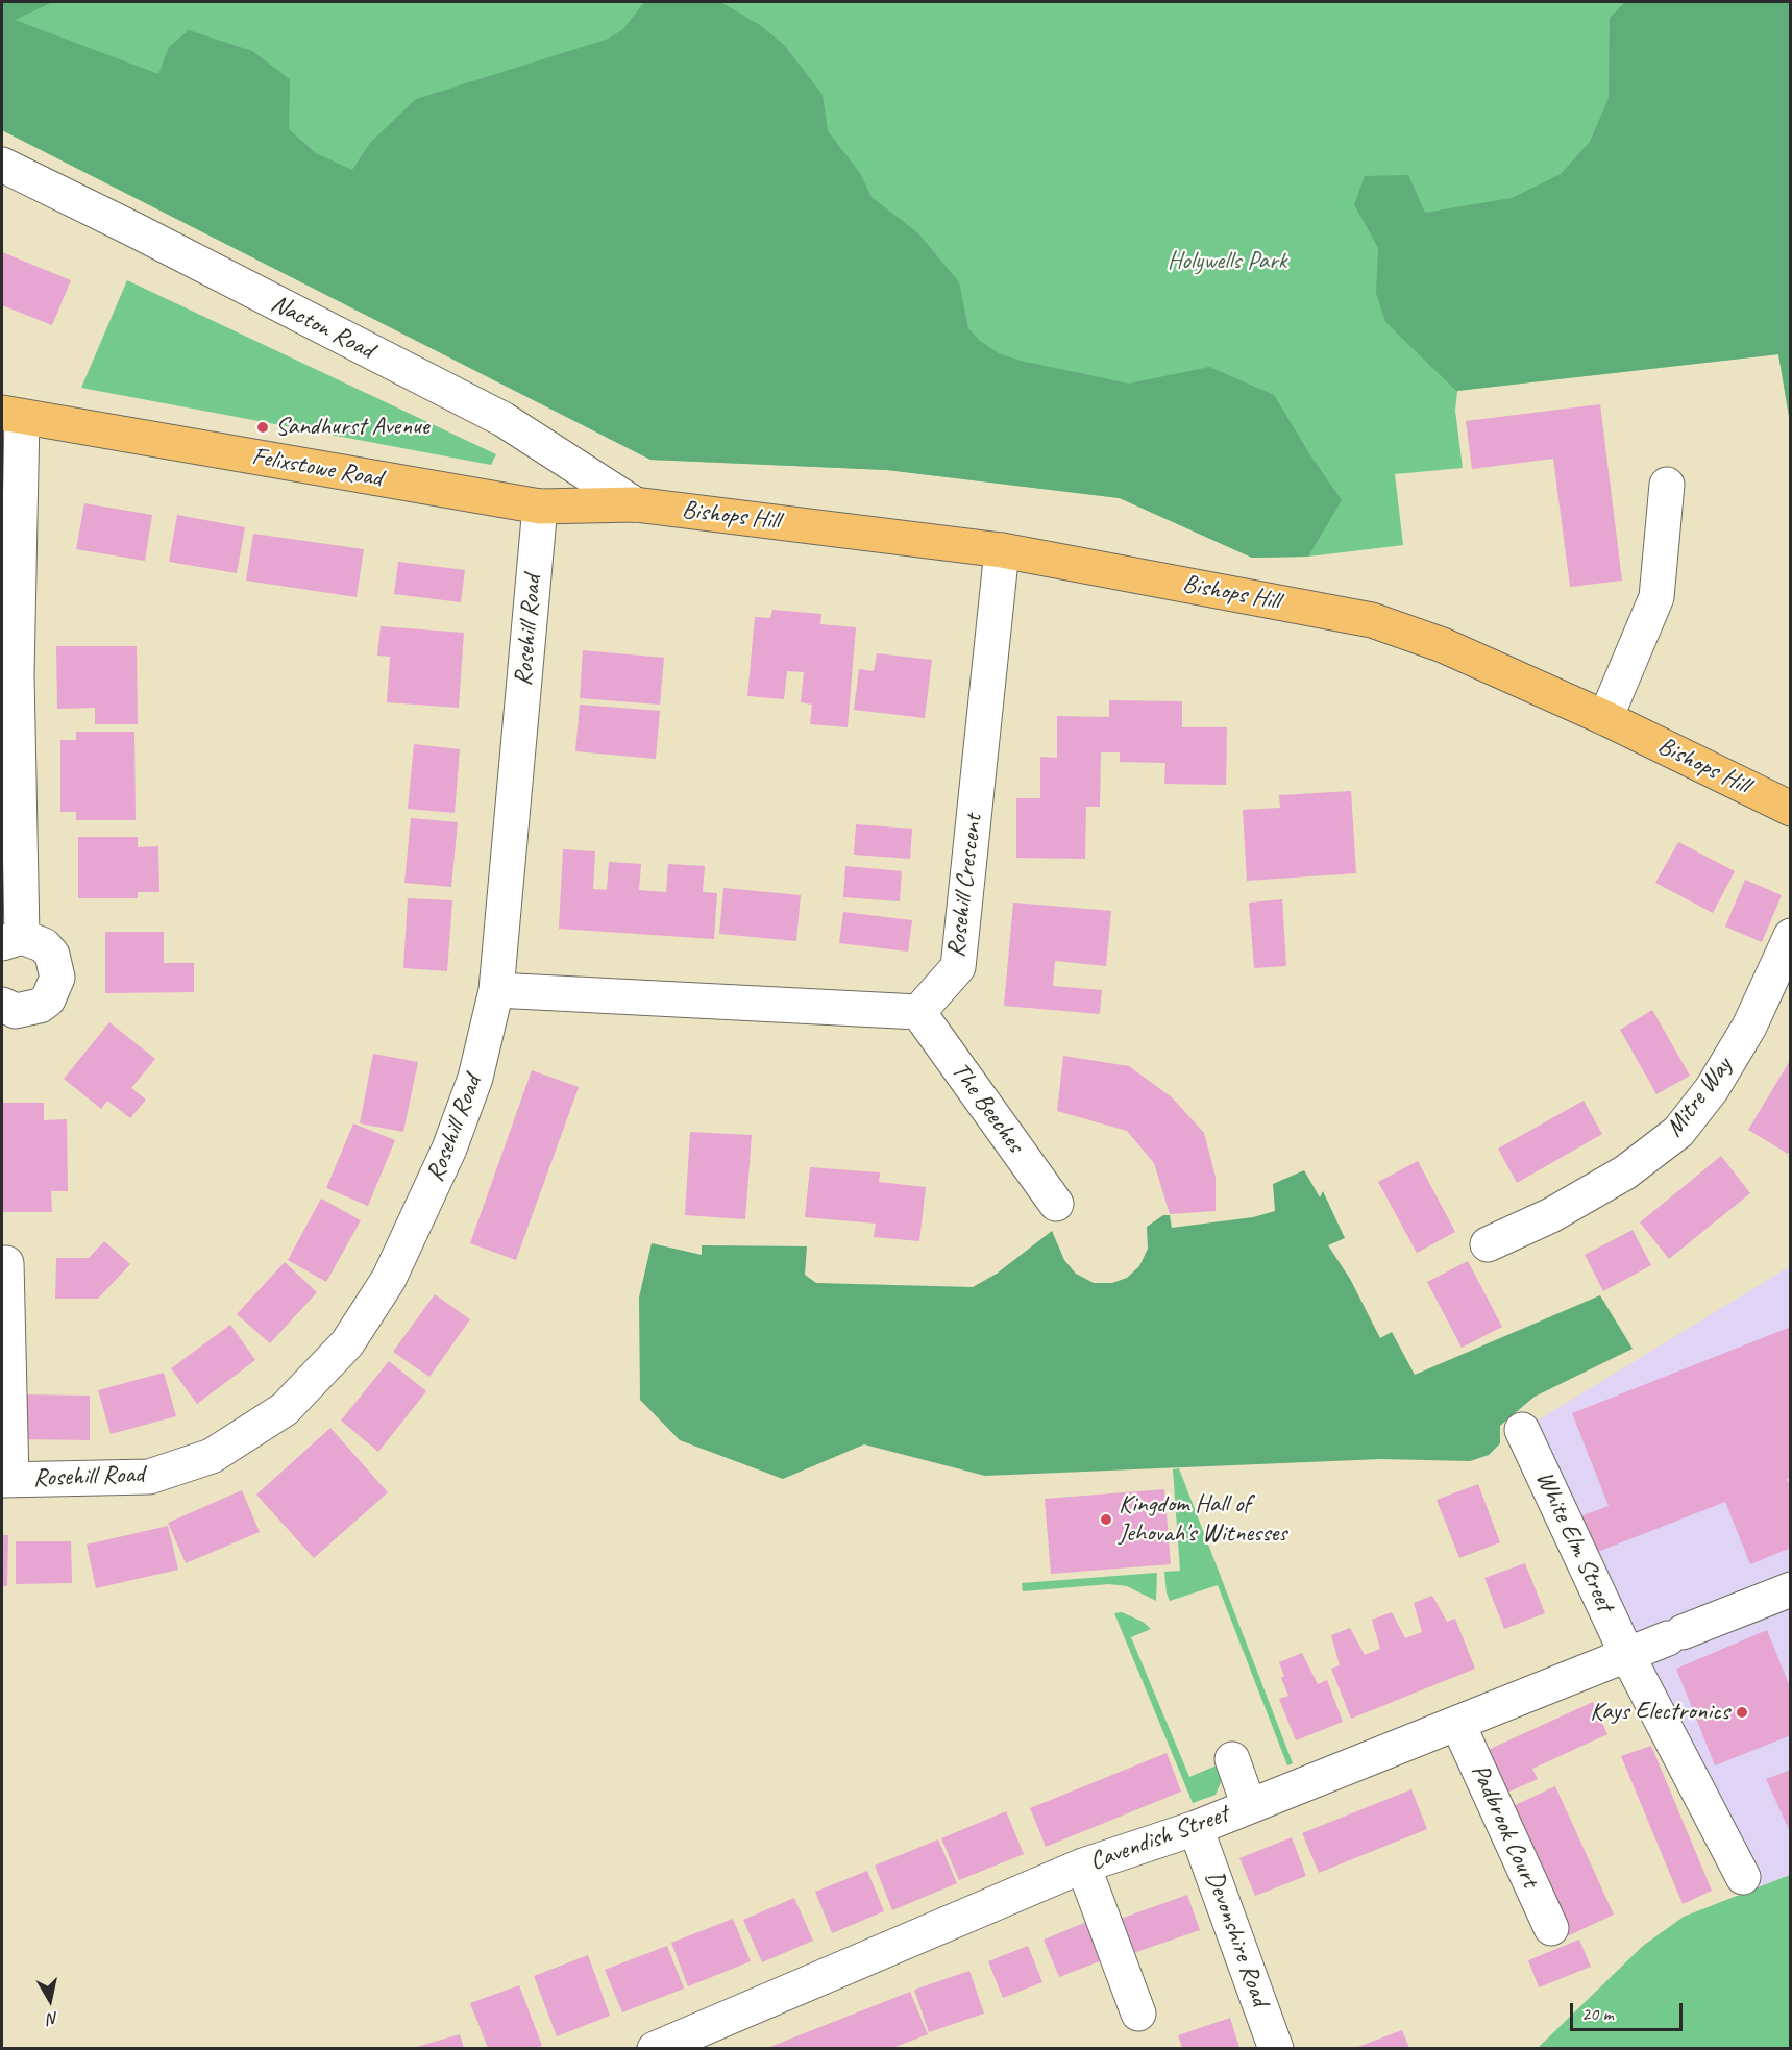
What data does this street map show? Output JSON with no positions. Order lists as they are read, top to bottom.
{
  "streets": {
    "main road": ["Felixstowe Road", "Bishops Hill"],
    "street": [
      "Nacton Road",
      "Rosehill Road",
      "Rosehill Crescent",
      "Mitre Way",
      "The Beeches",
      "White Elm Street",
      "Padbrook Court",
      "Cavendish Street",
      "Devonshire Road"
    ]
  },
  "crossings": [
    ["Nacton Road", "Felixstowe Road"],
    ["Nacton Road", "Bishops Hill"],
    ["Felixstowe Road", "Bishops Hill"],
    ["Felixstowe Road", "Rosehill Road"],
    ["Bishops Hill", "Rosehill Crescent"],
    ["Rosehill Crescent", "The Beeches"],
    ["White Elm Street", "Cavendish Street"],
    ["Padbrook Court", "Cavendish Street"],
    ["Cavendish Street", "Devonshire Road"]
  ],
  "parks": ["Holywells Park"],
  "places": ["Sandhurst Avenue", "Kingdom Hall of Jehovah's Witnesses", "Kays Electronics"],
  "scale_bar": "20 m",
  "north": "bottom"
}
